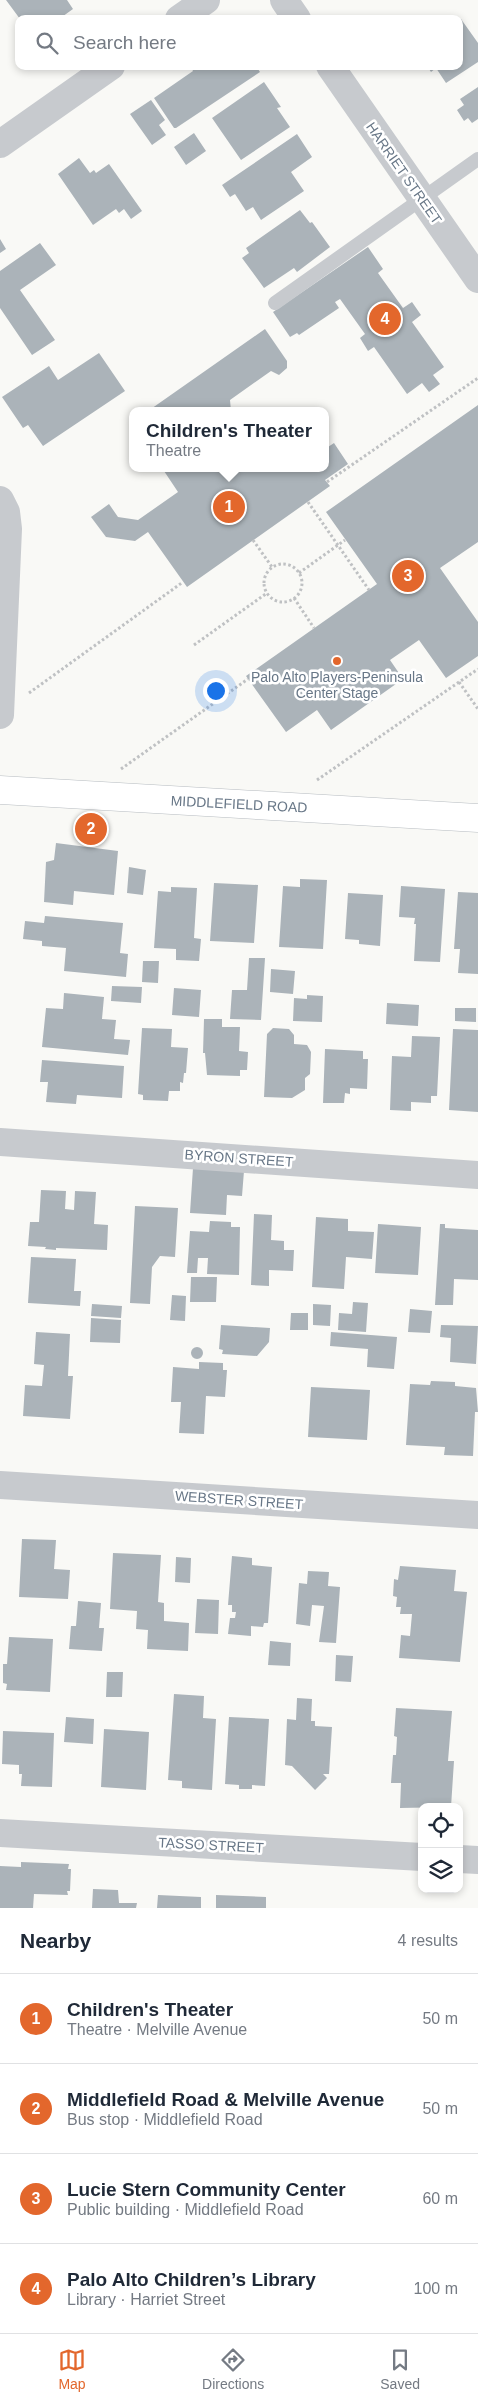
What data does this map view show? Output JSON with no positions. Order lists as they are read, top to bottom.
{
  "streets": {
    "main road": ["MIDDLEFIELD ROAD"],
    "street": [
      "HARRIET STREET",
      "BYRON STREET",
      "WEBSTER STREET",
      "TASSO STREET"
    ]
  },
  "places": ["Palo Alto Players-Peninsula Center Stage"],
  "page": {
    "search": "Search here",
    "pins": [
      "4",
      "1",
      "3",
      "2"
    ],
    "popup": ["Children's Theater", "Theatre"],
    "heading": ["Nearby", "4 results"],
    "list": [
      {
        "mark": "1",
        "name": "Children's Theater",
        "note": "Theatre · Melville Avenue",
        "value": "50 m"
      },
      {
        "mark": "2",
        "name": "Middlefield Road & Melville Avenue",
        "note": "Bus stop · Middlefield Road",
        "value": "50 m"
      },
      {
        "mark": "3",
        "name": "Lucie Stern Community Center",
        "note": "Public building · Middlefield Road",
        "value": "60 m"
      },
      {
        "mark": "4",
        "name": "Palo Alto Children’s Library",
        "note": "Library · Harriet Street",
        "value": "100 m"
      }
    ],
    "nav": ["Map", "Directions", "Saved"]
  }
}
